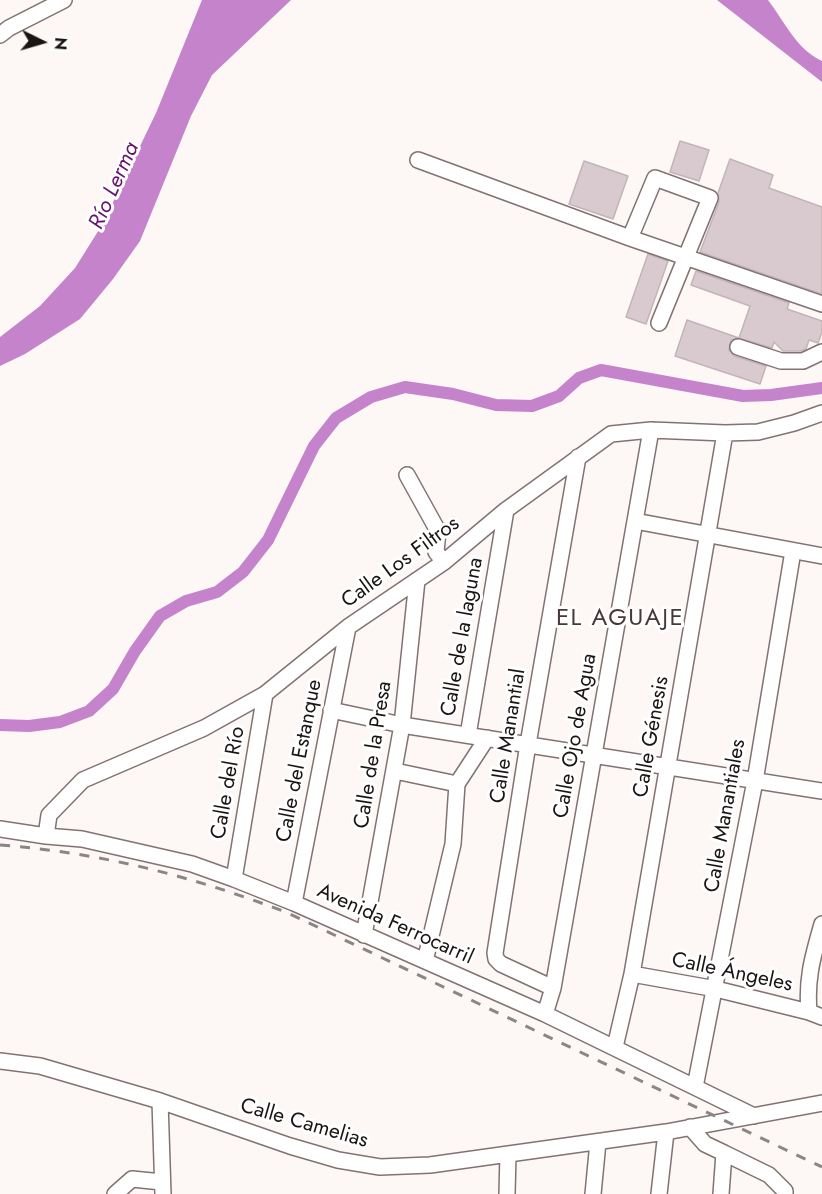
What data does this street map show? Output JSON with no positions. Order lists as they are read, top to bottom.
{
  "streets": {
    "street": [
      "Calle Los Filtros",
      "Calle de la laguna",
      "Calle Manantial",
      "Calle Ojo de Agua",
      "Calle Génesis",
      "Calle de la Presa",
      "Calle del Estanque",
      "Calle del Río",
      "Calle Manantiales",
      "Avenida Ferrocarril",
      "Calle Ángeles",
      "Calle Camelias"
    ]
  },
  "crossings": [
    ["Calle Los Filtros", "Calle de la laguna"],
    ["Calle Los Filtros", "Calle Manantial"],
    ["Calle Los Filtros", "Calle Ojo de Agua"],
    ["Calle Los Filtros", "Calle Génesis"],
    ["Calle Los Filtros", "Calle de la Presa"],
    ["Calle Los Filtros", "Calle del Estanque"],
    ["Calle Los Filtros", "Calle del Río"],
    ["Calle Los Filtros", "Avenida Ferrocarril"],
    ["Calle Manantial", "Calle Ojo de Agua"],
    ["Calle Ojo de Agua", "Avenida Ferrocarril"],
    ["Calle Génesis", "Avenida Ferrocarril"],
    ["Calle Génesis", "Calle Ángeles"],
    ["Calle de la Presa", "Avenida Ferrocarril"],
    ["Calle del Estanque", "Avenida Ferrocarril"],
    ["Calle del Río", "Avenida Ferrocarril"],
    ["Calle Manantiales", "Avenida Ferrocarril"],
    ["Calle Manantiales", "Calle Ángeles"],
    ["Avenida Ferrocarril", "Calle Camelias"]
  ],
  "districts": ["EL AGUAJE"],
  "water": ["Río Lerma"],
  "north": "right"
}
